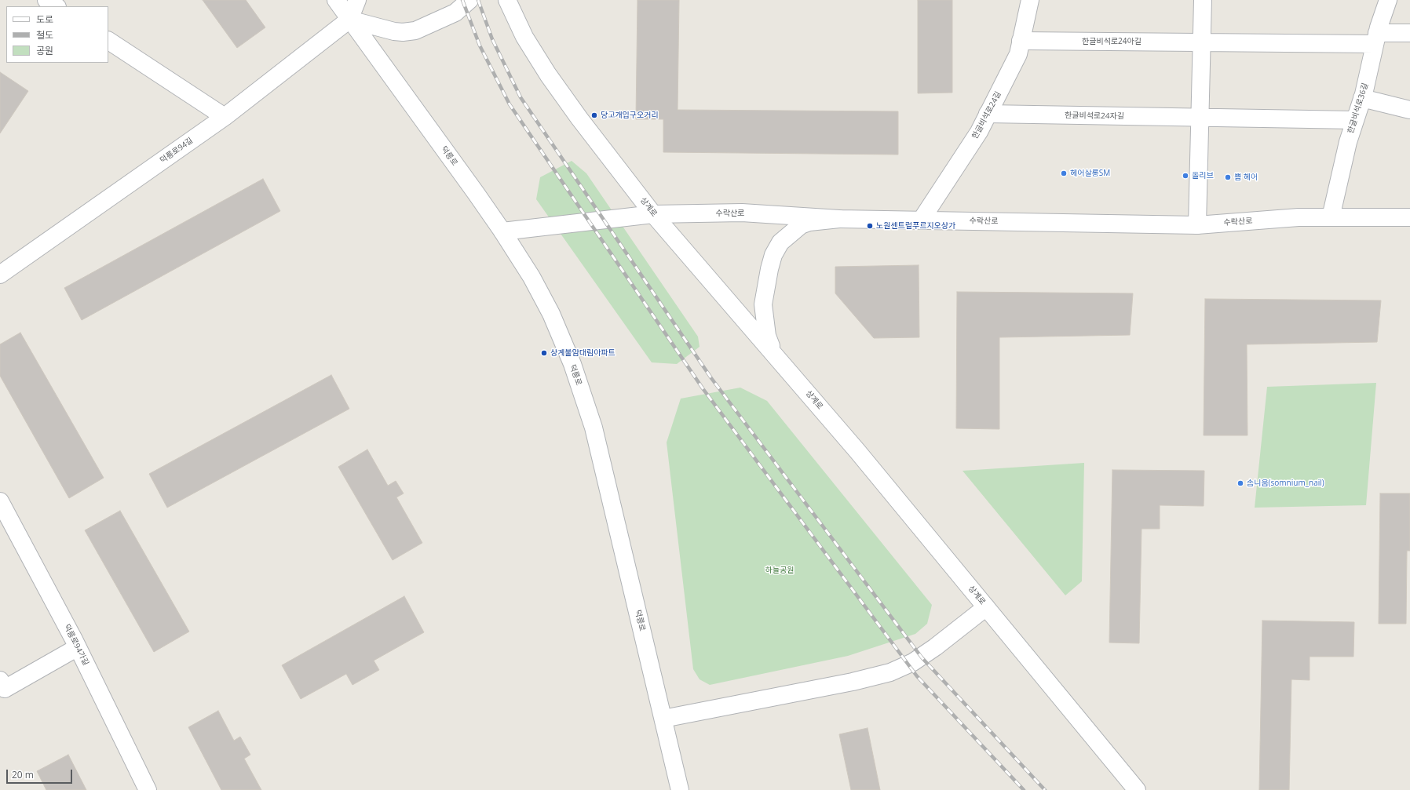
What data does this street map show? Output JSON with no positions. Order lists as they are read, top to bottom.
{
  "streets": {
    "street": [
      "한글비석로24아길",
      "한글비석로36길",
      "한글비석로24길",
      "한글비석로24자길",
      "덕릉로94길",
      "덕릉로",
      "상계로",
      "수락산로",
      "덕릉로94가길"
    ]
  },
  "crossings": [
    ["한글비석로24아길", "한글비석로36길"],
    ["한글비석로24아길", "한글비석로24길"],
    ["한글비석로36길", "한글비석로24자길"],
    ["한글비석로36길", "수락산로"],
    ["한글비석로24길", "한글비석로24자길"],
    ["한글비석로24길", "수락산로"],
    ["덕릉로94길", "덕릉로"],
    ["덕릉로", "수락산로"],
    ["상계로", "수락산로"]
  ],
  "parks": ["하늘공원"],
  "places": [
    "당고개입구오거리",
    "헤어살롱SM",
    "올리브",
    "쁨 헤어",
    "노원센트럴푸르지오상가",
    "상계불암대림아파트",
    "솜니움(somnium_nail)"
  ],
  "legend": ["도로", "철도", "공원"],
  "scale_bar": "20 m"
}
